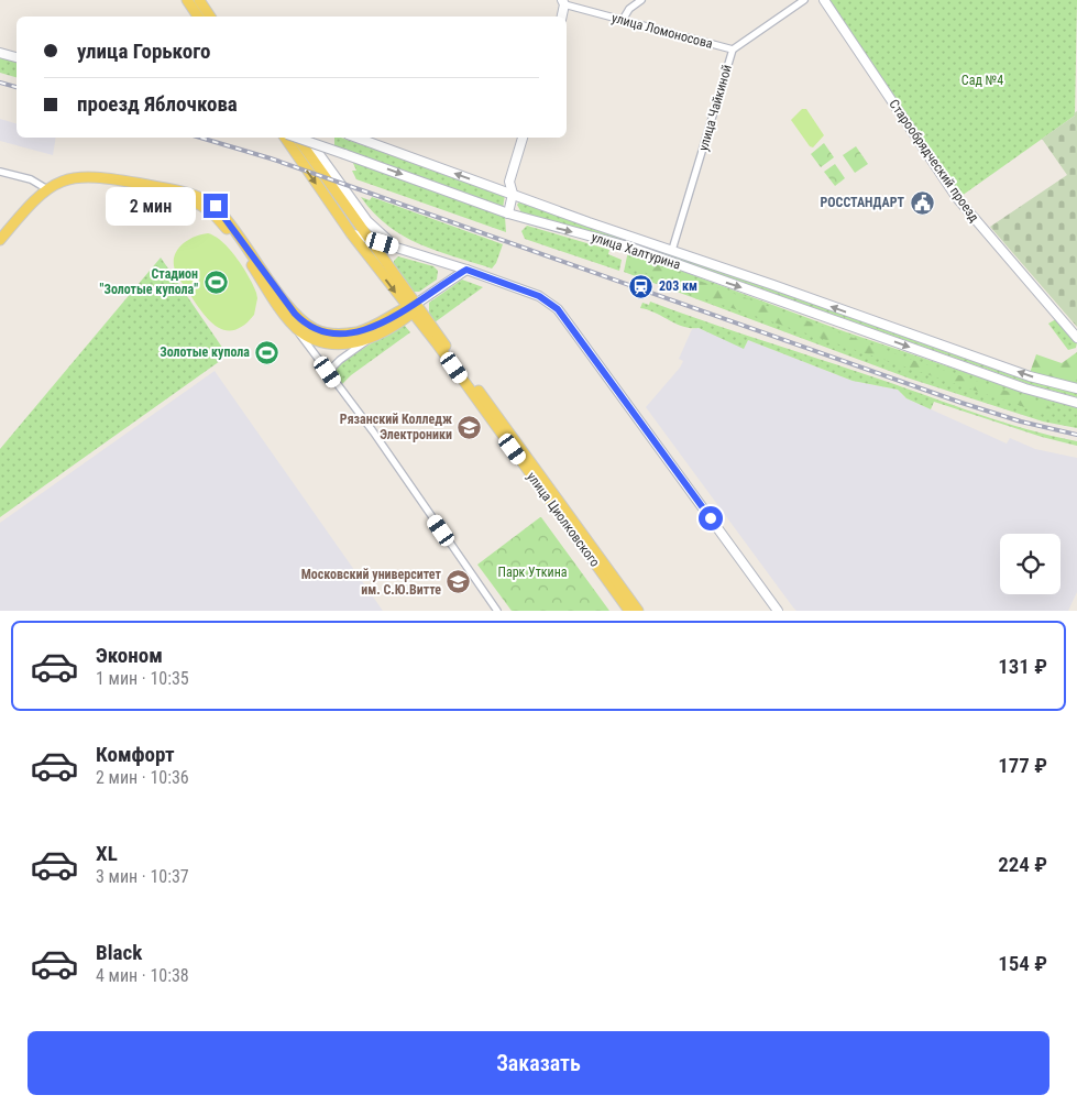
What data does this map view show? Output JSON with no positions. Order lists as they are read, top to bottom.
{
  "streets": {
    "main road": ["Старообрядческий проезд", "улица Халтурина", "улица Циолковского"],
    "street": ["улица Ломоносова", "улица Чайкиной"]
  },
  "crossings": [
    ["улица Ломоносова", "улица Чайкиной"],
    ["улица Чайкиной", "улица Халтурина"]
  ],
  "parks": ["Сад №4", "Парк Уткина"],
  "places": {
    "public building": ["РОССТАНДАРТ"],
    "sports": ["Стадион \"Золотые купола\"", "Золотые купола"],
    "station": ["203 км"],
    "school or university": ["Рязанский Колледж Электроники", "Московский университет им. С.Ю.Витте"]
  },
  "page": {
    "banner": ["улица Горького", "проезд Яблочкова"],
    "bubble": "2 мин",
    "list": [
      {
        "name": "Эконом",
        "note": "1 мин · 10:35",
        "value": "131 ₽"
      },
      {
        "name": "Комфорт",
        "note": "2 мин · 10:36",
        "value": "177 ₽"
      },
      {
        "name": "XL",
        "note": "3 мин · 10:37",
        "value": "224 ₽"
      },
      {
        "name": "Black",
        "note": "4 мин · 10:38",
        "value": "154 ₽"
      }
    ],
    "buttons": "Заказать"
  }
}
